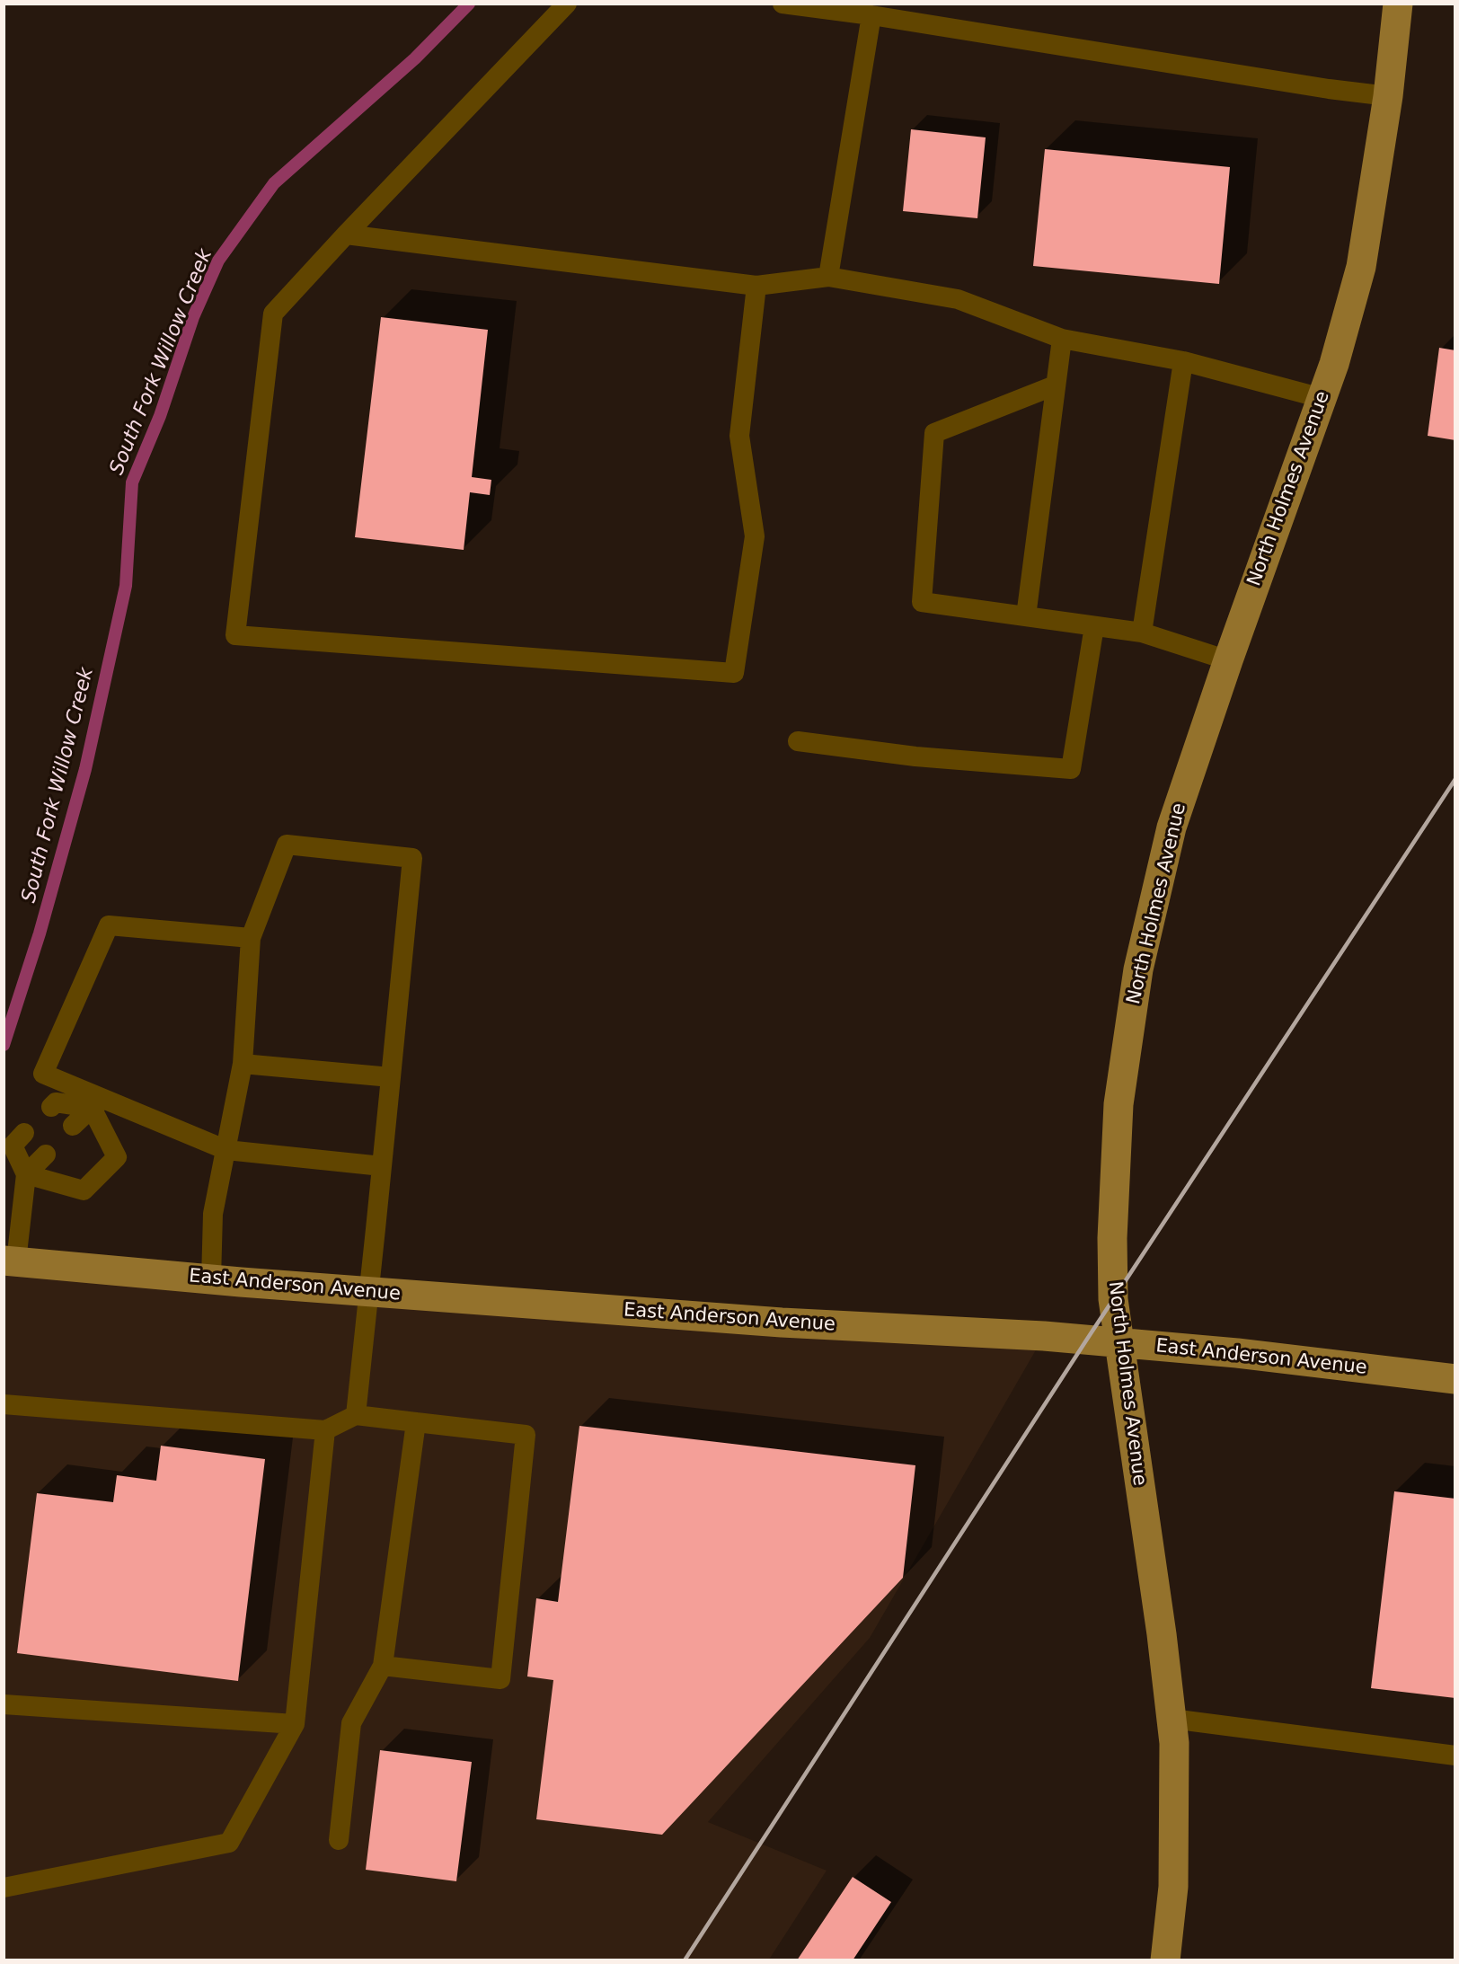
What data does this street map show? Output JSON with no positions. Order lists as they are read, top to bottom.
{
  "streets": {
    "main road": ["North Holmes Avenue", "East Anderson Avenue"]
  },
  "crossings": [
    ["North Holmes Avenue", "East Anderson Avenue"]
  ],
  "water": ["South Fork Willow Creek"]
}
